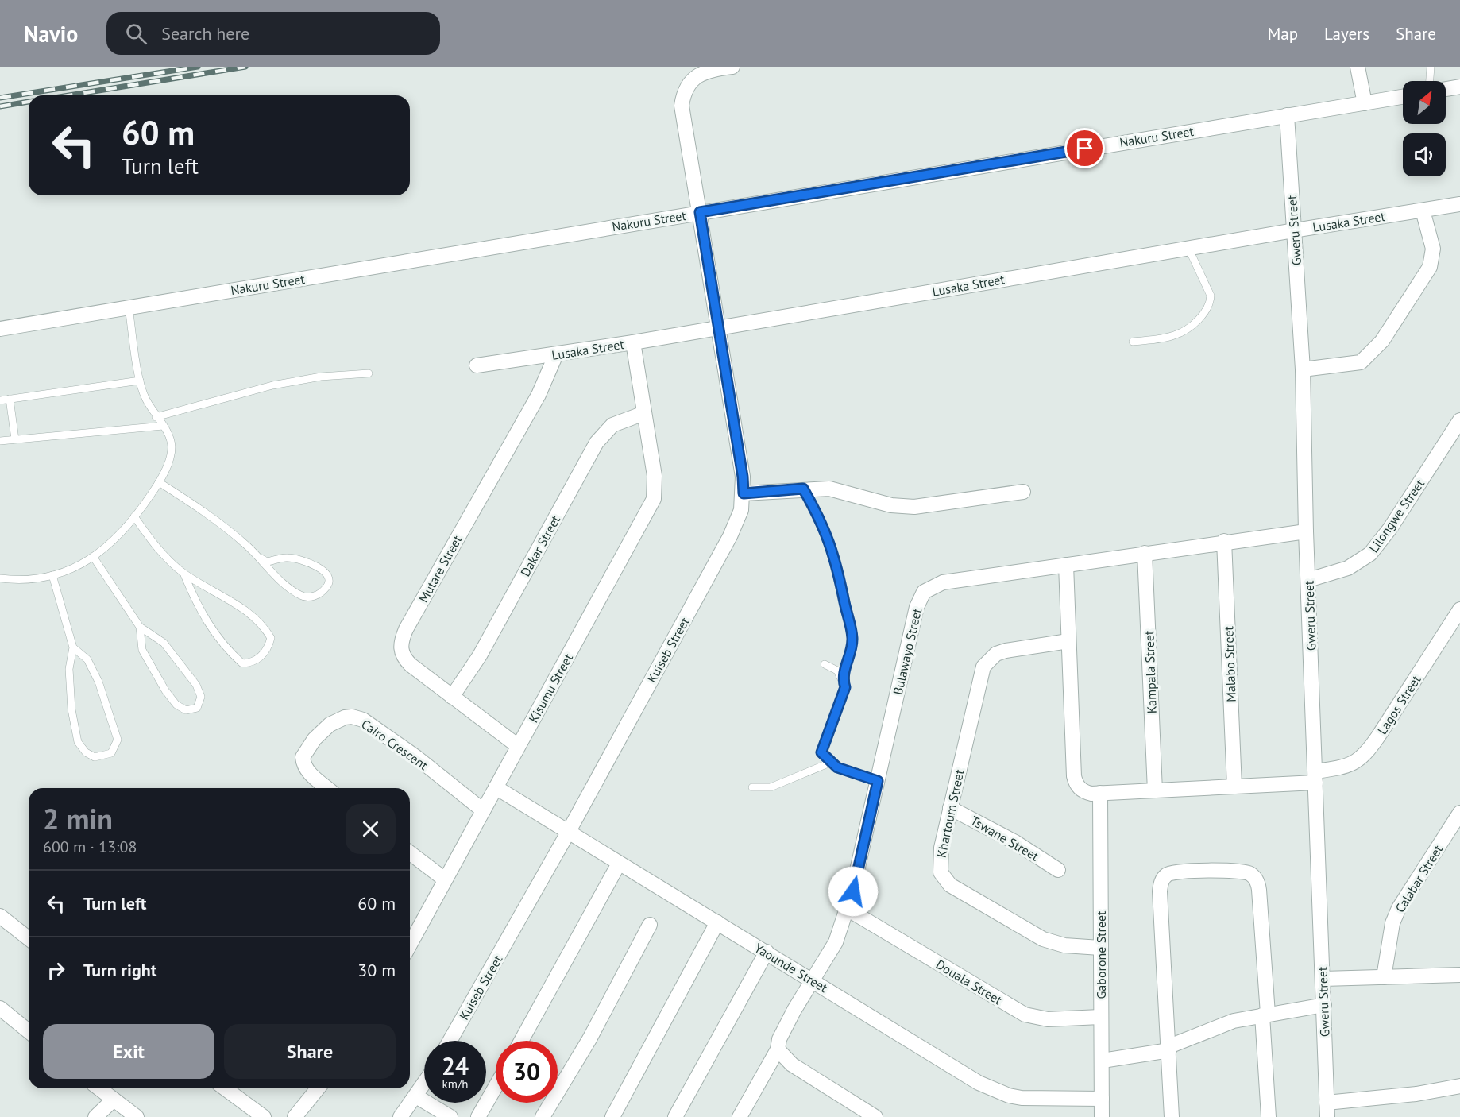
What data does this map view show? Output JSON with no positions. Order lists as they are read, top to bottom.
{
  "streets": {
    "street": [
      "Nakuru Street",
      "Lusaka Street",
      "Gweru Street",
      "Lilongwe Street",
      "Dakar Street",
      "Mutare Street",
      "Kuiseb Street",
      "Bulawayo Street",
      "Malabo Street",
      "Kampala Street",
      "Kisumu Street",
      "Lagos Street",
      "Cairo Crescent",
      "Khartoum Street",
      "Tswane Street",
      "Calabar Street",
      "Gaborone Street",
      "Yaounde Street",
      "Douala Street"
    ]
  },
  "crossings": [
    ["Nakuru Street", "Gweru Street"],
    ["Nakuru Street", "Kuiseb Street"],
    ["Lusaka Street", "Gweru Street"],
    ["Lusaka Street", "Mutare Street"],
    ["Lusaka Street", "Kuiseb Street"],
    ["Lusaka Street", "Kisumu Street"],
    ["Gweru Street", "Lilongwe Street"],
    ["Gweru Street", "Bulawayo Street"],
    ["Gweru Street", "Lagos Street"],
    ["Dakar Street", "Mutare Street"],
    ["Dakar Street", "Kisumu Street"],
    ["Mutare Street", "Kisumu Street"],
    ["Kuiseb Street", "Yaounde Street"],
    ["Bulawayo Street", "Malabo Street"],
    ["Bulawayo Street", "Kampala Street"],
    ["Bulawayo Street", "Lagos Street"],
    ["Bulawayo Street", "Yaounde Street"],
    ["Bulawayo Street", "Douala Street"],
    ["Malabo Street", "Lagos Street"],
    ["Kampala Street", "Lagos Street"],
    ["Kisumu Street", "Cairo Crescent"],
    ["Kisumu Street", "Yaounde Street"],
    ["Lagos Street", "Khartoum Street"],
    ["Lagos Street", "Gaborone Street"],
    ["Khartoum Street", "Tswane Street"],
    ["Khartoum Street", "Gaborone Street"],
    ["Gaborone Street", "Yaounde Street"],
    ["Gaborone Street", "Douala Street"]
  ],
  "north": "top right",
  "page": {
    "header": "Navio",
    "search": "Search here",
    "nav": ["Map", "Layers", "Share"],
    "turn": ["60 m", "Turn left"],
    "heading": ["2 min", "600 m · 13:08"],
    "list": [
      {
        "name": "Turn left",
        "value": "60 m"
      },
      {
        "name": "Turn right",
        "value": "30 m"
      }
    ],
    "buttons": ["Exit", "Share"],
    "speed": "24 km/h",
    "limit": "30"
  }
}
